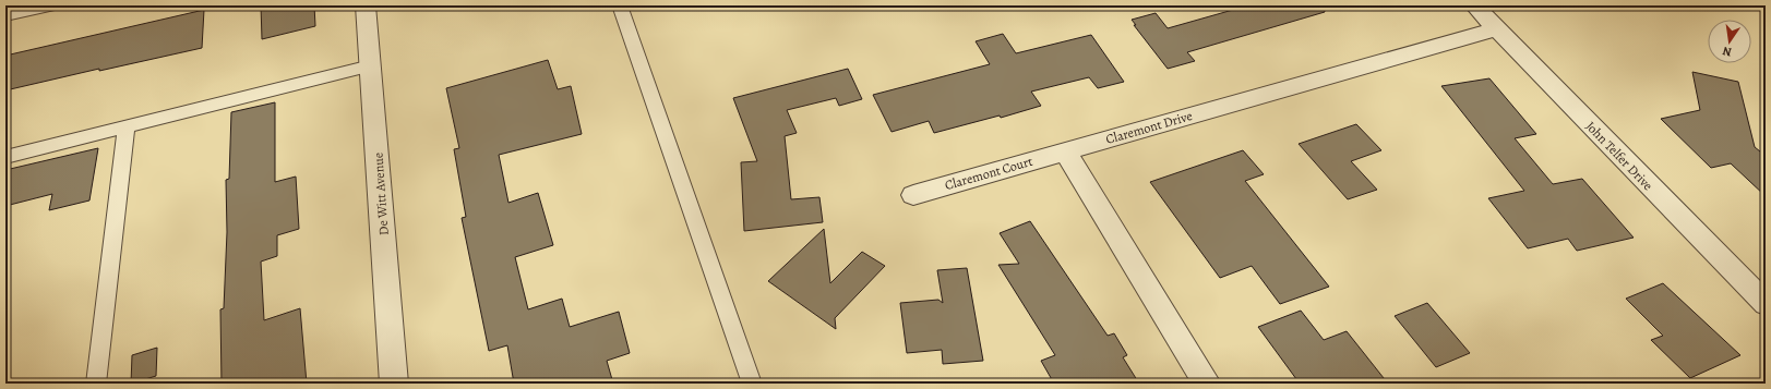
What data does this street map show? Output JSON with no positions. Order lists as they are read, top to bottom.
{
  "streets": {
    "street": [
      "Claremont Drive",
      "John Telfer Drive",
      "Claremont Court",
      "De Witt Avenue"
    ]
  },
  "crossings": [
    ["Claremont Drive", "John Telfer Drive"],
    ["Claremont Drive", "Claremont Court"]
  ],
  "north": "bottom"
}
